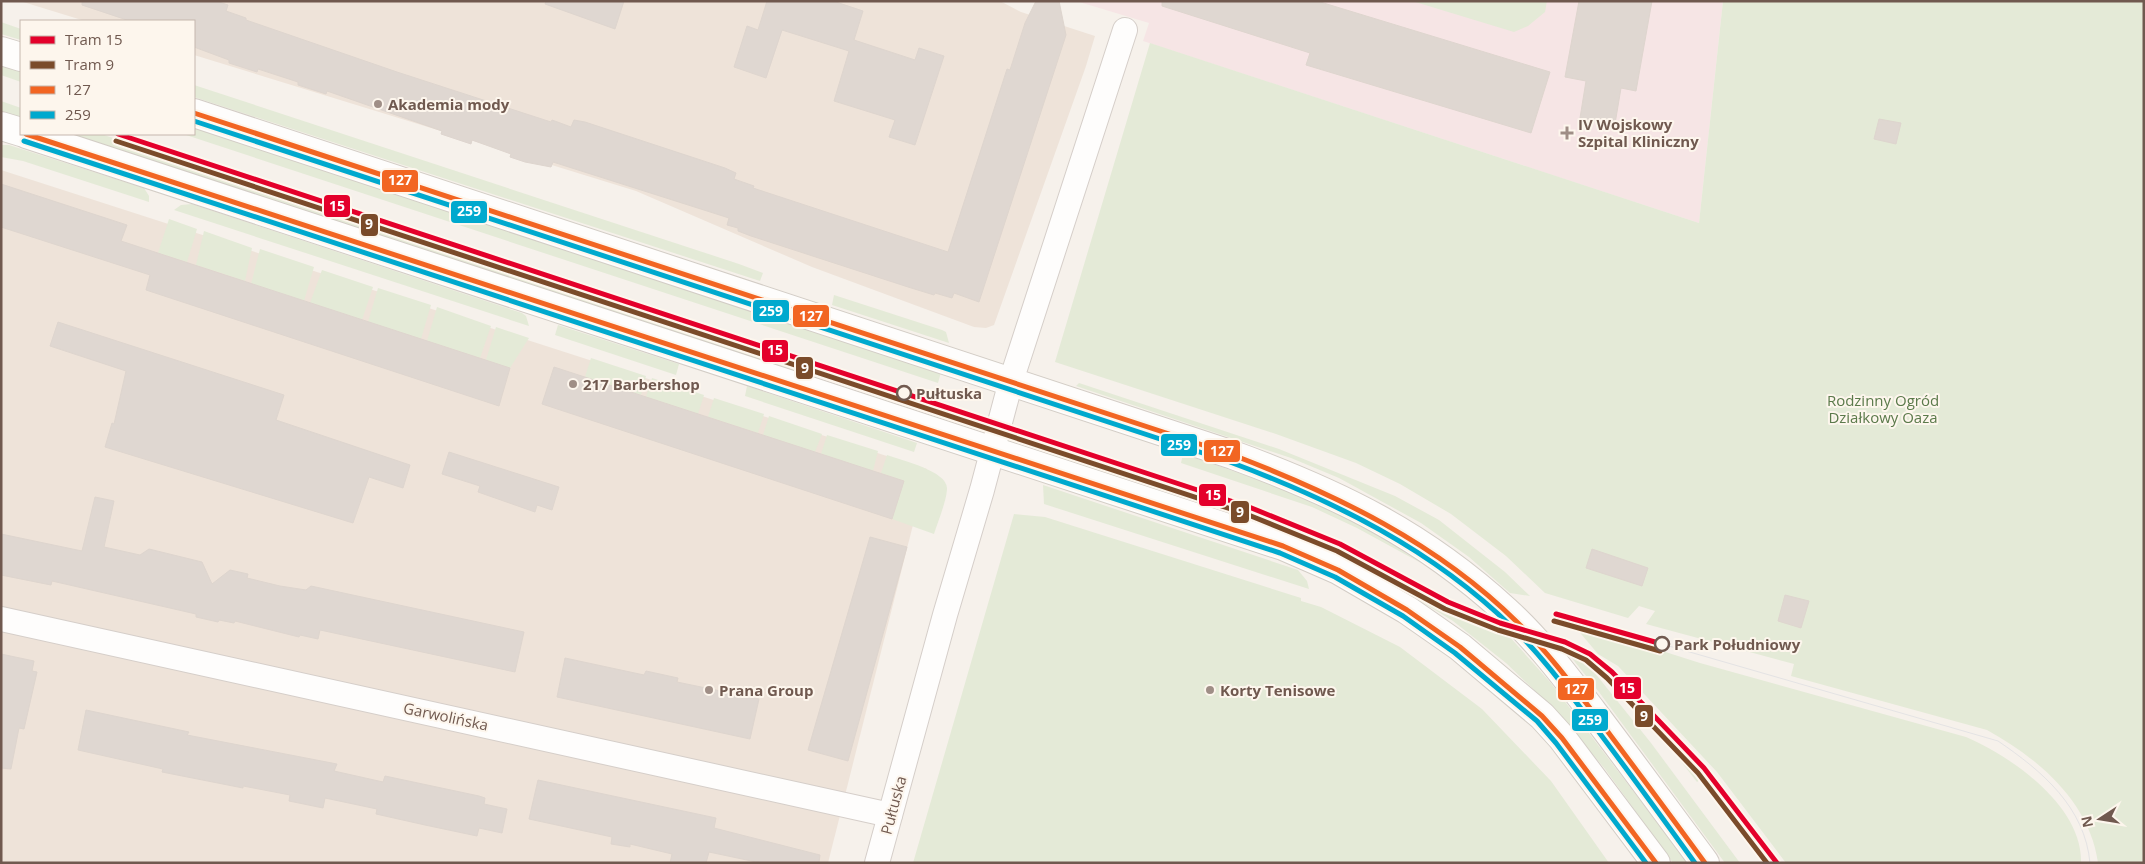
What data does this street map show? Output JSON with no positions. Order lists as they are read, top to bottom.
{
  "streets": {
    "street": ["Garwolińska", "Pułtuska"]
  },
  "crossings": [
    ["Garwolińska", "Pułtuska"]
  ],
  "parks": ["Rodzinny Ogród Działkowy Oaza"],
  "places": {
    "other": [
      "Akademia mody",
      "217 Barbershop",
      "Pułtuska",
      "Park Południowy",
      "Prana Group",
      "Korty Tenisowe"
    ],
    "health": ["IV Wojskowy Szpital Kliniczny"]
  },
  "lines": [
    "transit line 127",
    "transit line 259",
    "tram line 15",
    "tram line 9"
  ],
  "legend": [
    "Tram 15",
    "Tram 9",
    "127",
    "259"
  ],
  "north": "left"
}
